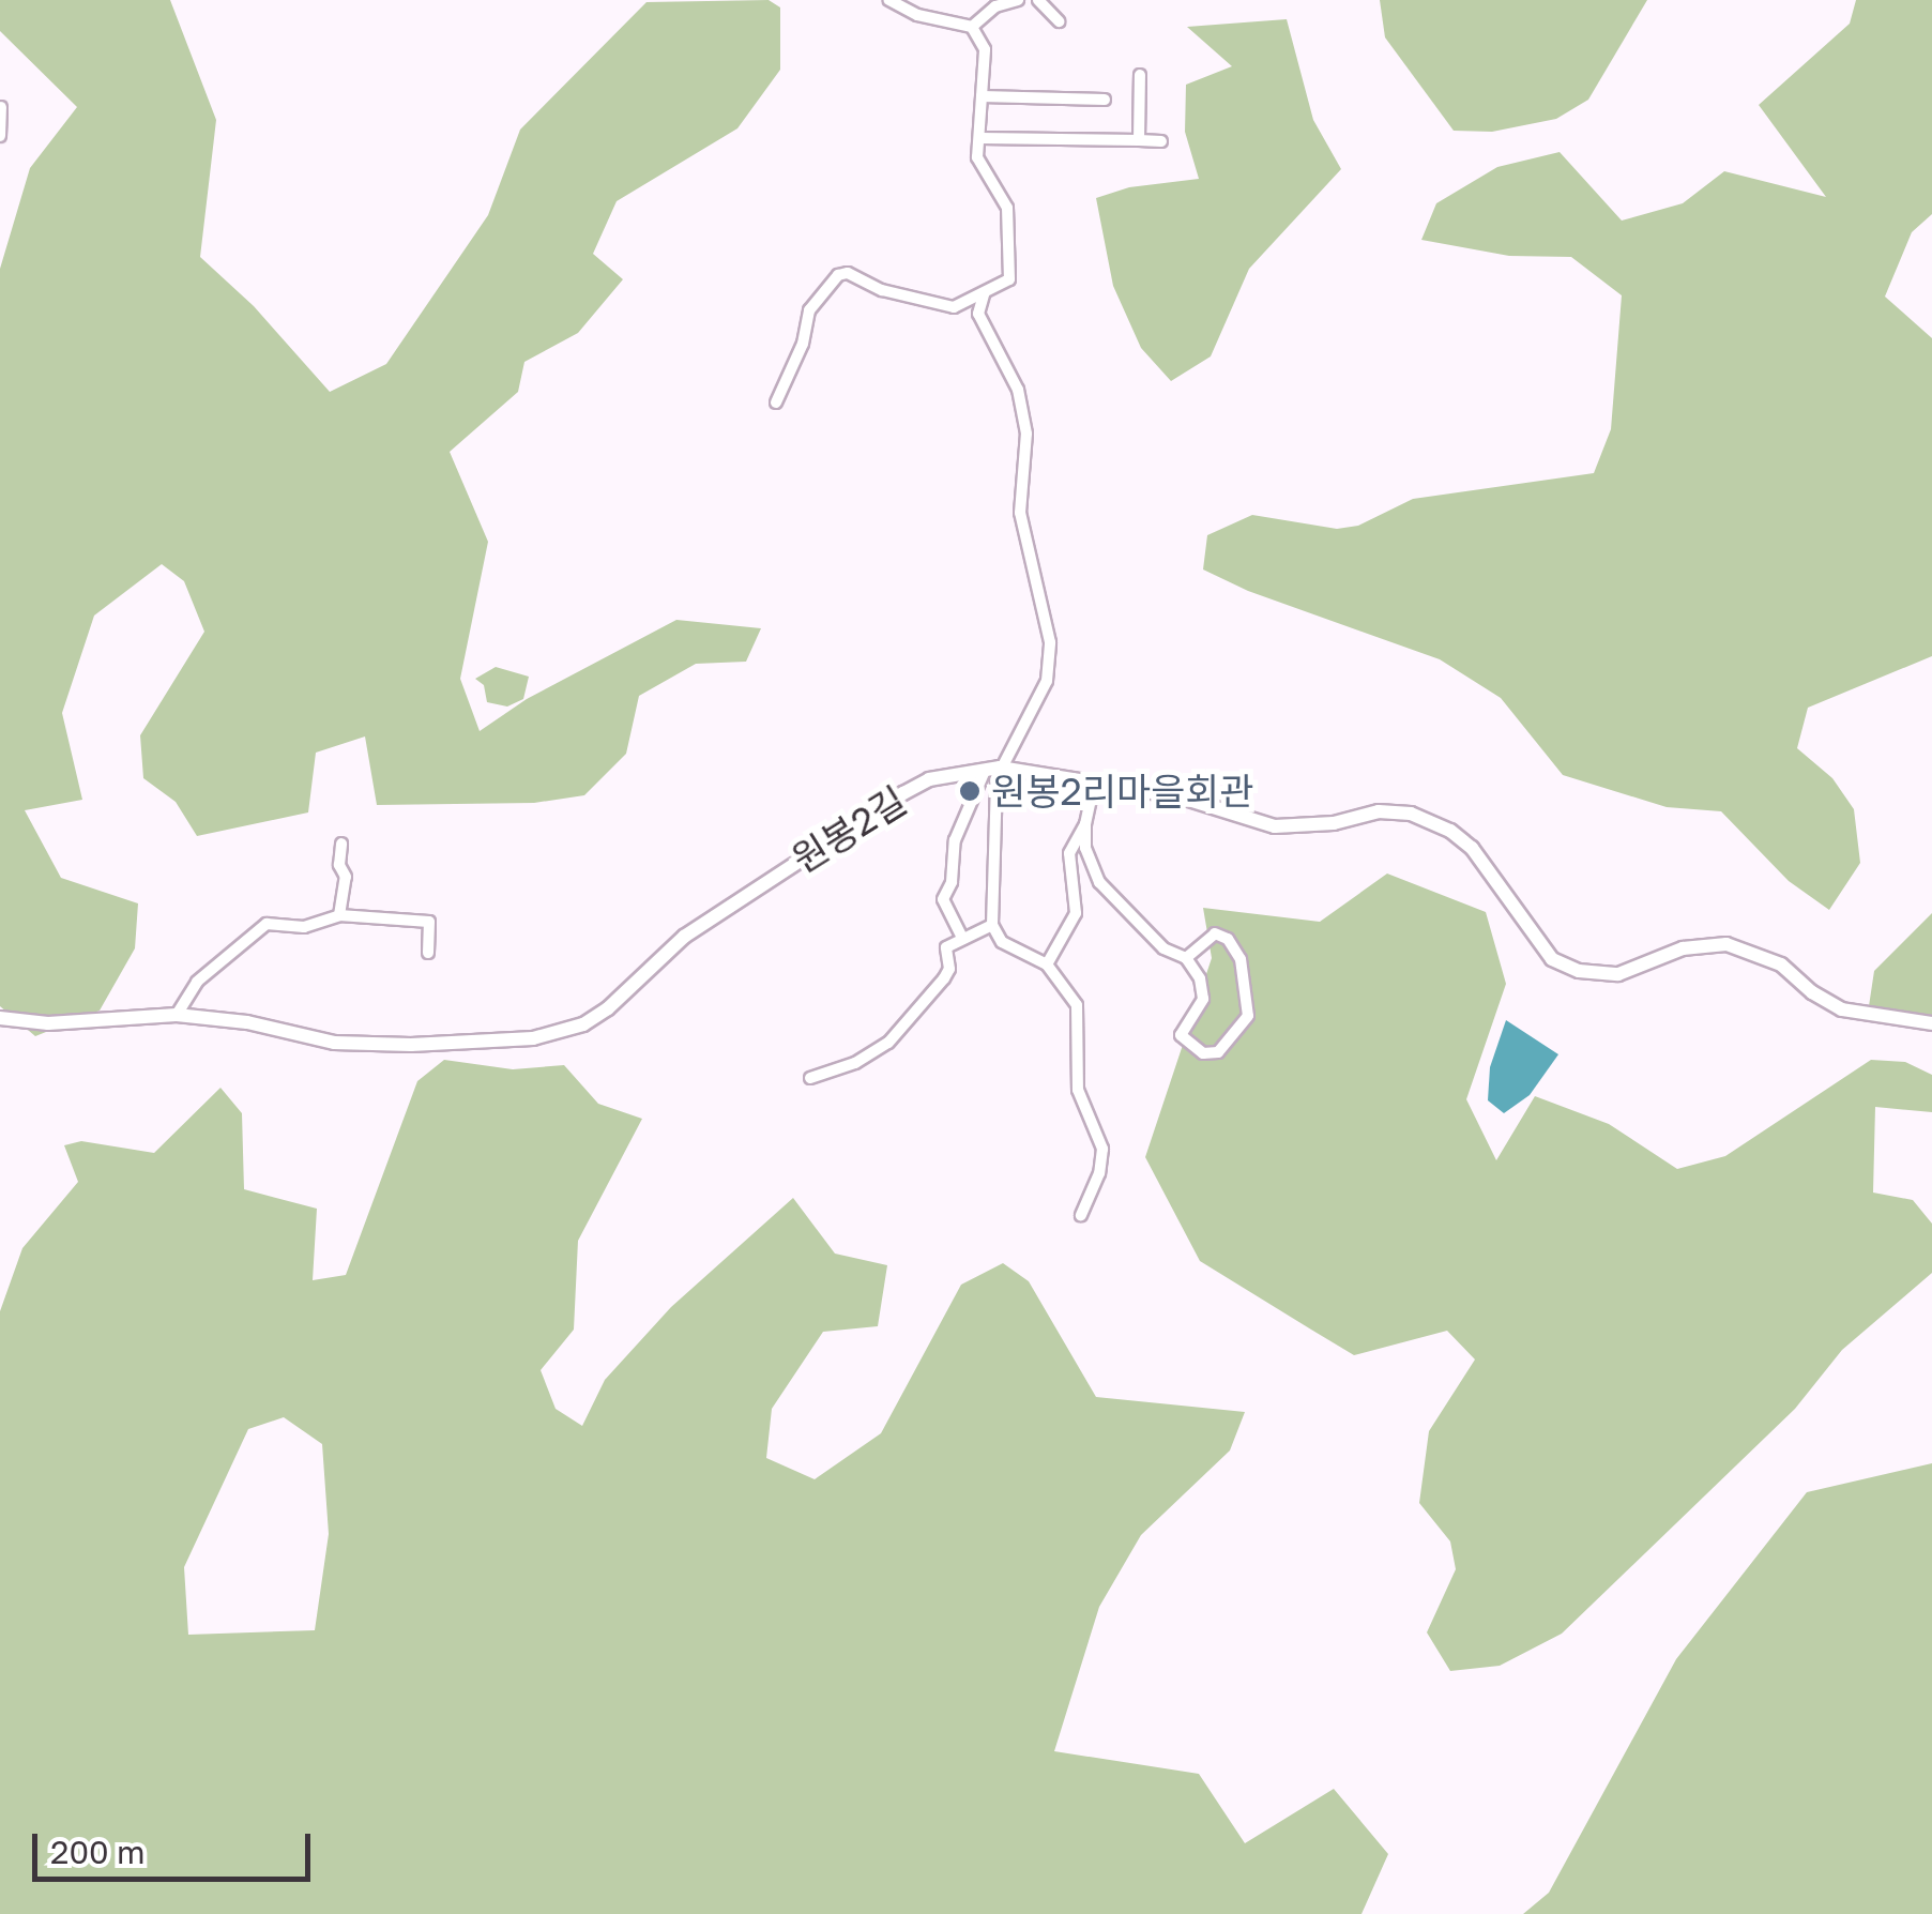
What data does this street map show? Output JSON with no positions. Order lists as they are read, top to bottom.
{
  "streets": {
    "main road": ["원봉2길"]
  },
  "places": ["원봉2리마을회관"],
  "scale_bar": "200 m"
}
